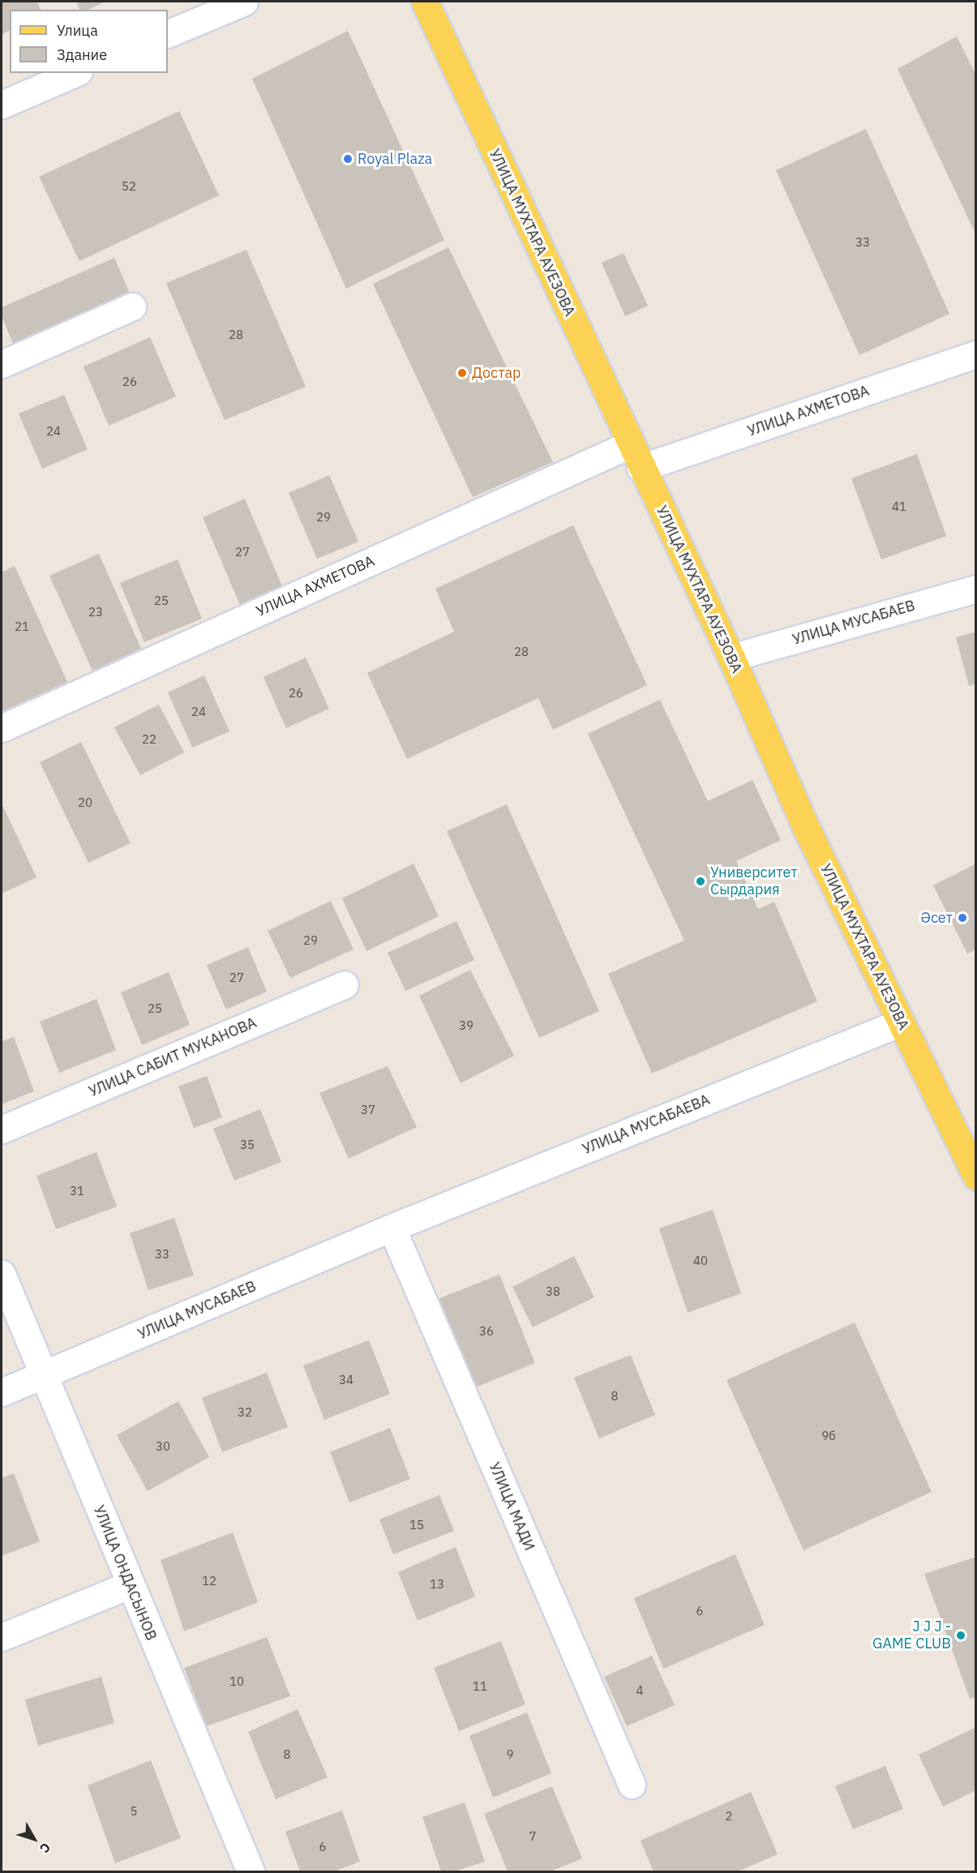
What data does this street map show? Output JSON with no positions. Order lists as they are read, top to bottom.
{
  "streets": {
    "main road": ["УЛИЦА МУХТАРА АУЕЗОВА"],
    "street": [
      "УЛИЦА АХМЕТОВА",
      "УЛИЦА МУСАБАЕВ",
      "УЛИЦА САБИТ МУКАНОВА",
      "УЛИЦА МУСАБАЕВА",
      "УЛИЦА МАДИ",
      "УЛИЦА ОНДАСЫНОВ"
    ]
  },
  "crossings": [
    ["УЛИЦА МУХТАРА АУЕЗОВА", "УЛИЦА АХМЕТОВА"],
    ["УЛИЦА МУХТАРА АУЕЗОВА", "УЛИЦА МУСАБАЕВ"],
    ["УЛИЦА МУХТАРА АУЕЗОВА", "УЛИЦА МУСАБАЕВА"],
    ["УЛИЦА МУСАБАЕВ", "УЛИЦА МУСАБАЕВА"],
    ["УЛИЦА МУСАБАЕВ", "УЛИЦА МАДИ"],
    ["УЛИЦА МУСАБАЕВ", "УЛИЦА ОНДАСЫНОВ"],
    ["УЛИЦА МУСАБАЕВА", "УЛИЦА МАДИ"]
  ],
  "places": [
    "Royal Plaza",
    "Достар",
    "Университет Сырдария",
    "Әсет",
    "J J J - GAME CLUB"
  ],
  "house_numbers": [
    "52",
    "33",
    "28",
    "26",
    "24",
    "41",
    "29",
    "27",
    "25",
    "23",
    "21",
    "28",
    "26",
    "24",
    "22",
    "20",
    "29",
    "27",
    "25",
    "39",
    "37",
    "35",
    "31",
    "33",
    "40",
    "38",
    "36",
    "34",
    "8",
    "32",
    "9б",
    "30",
    "15",
    "12",
    "13",
    "6",
    "10",
    "11",
    "4",
    "8",
    "9",
    "5",
    "2",
    "7",
    "6"
  ],
  "legend": ["Улица", "Здание"],
  "north": "bottom right"
}
